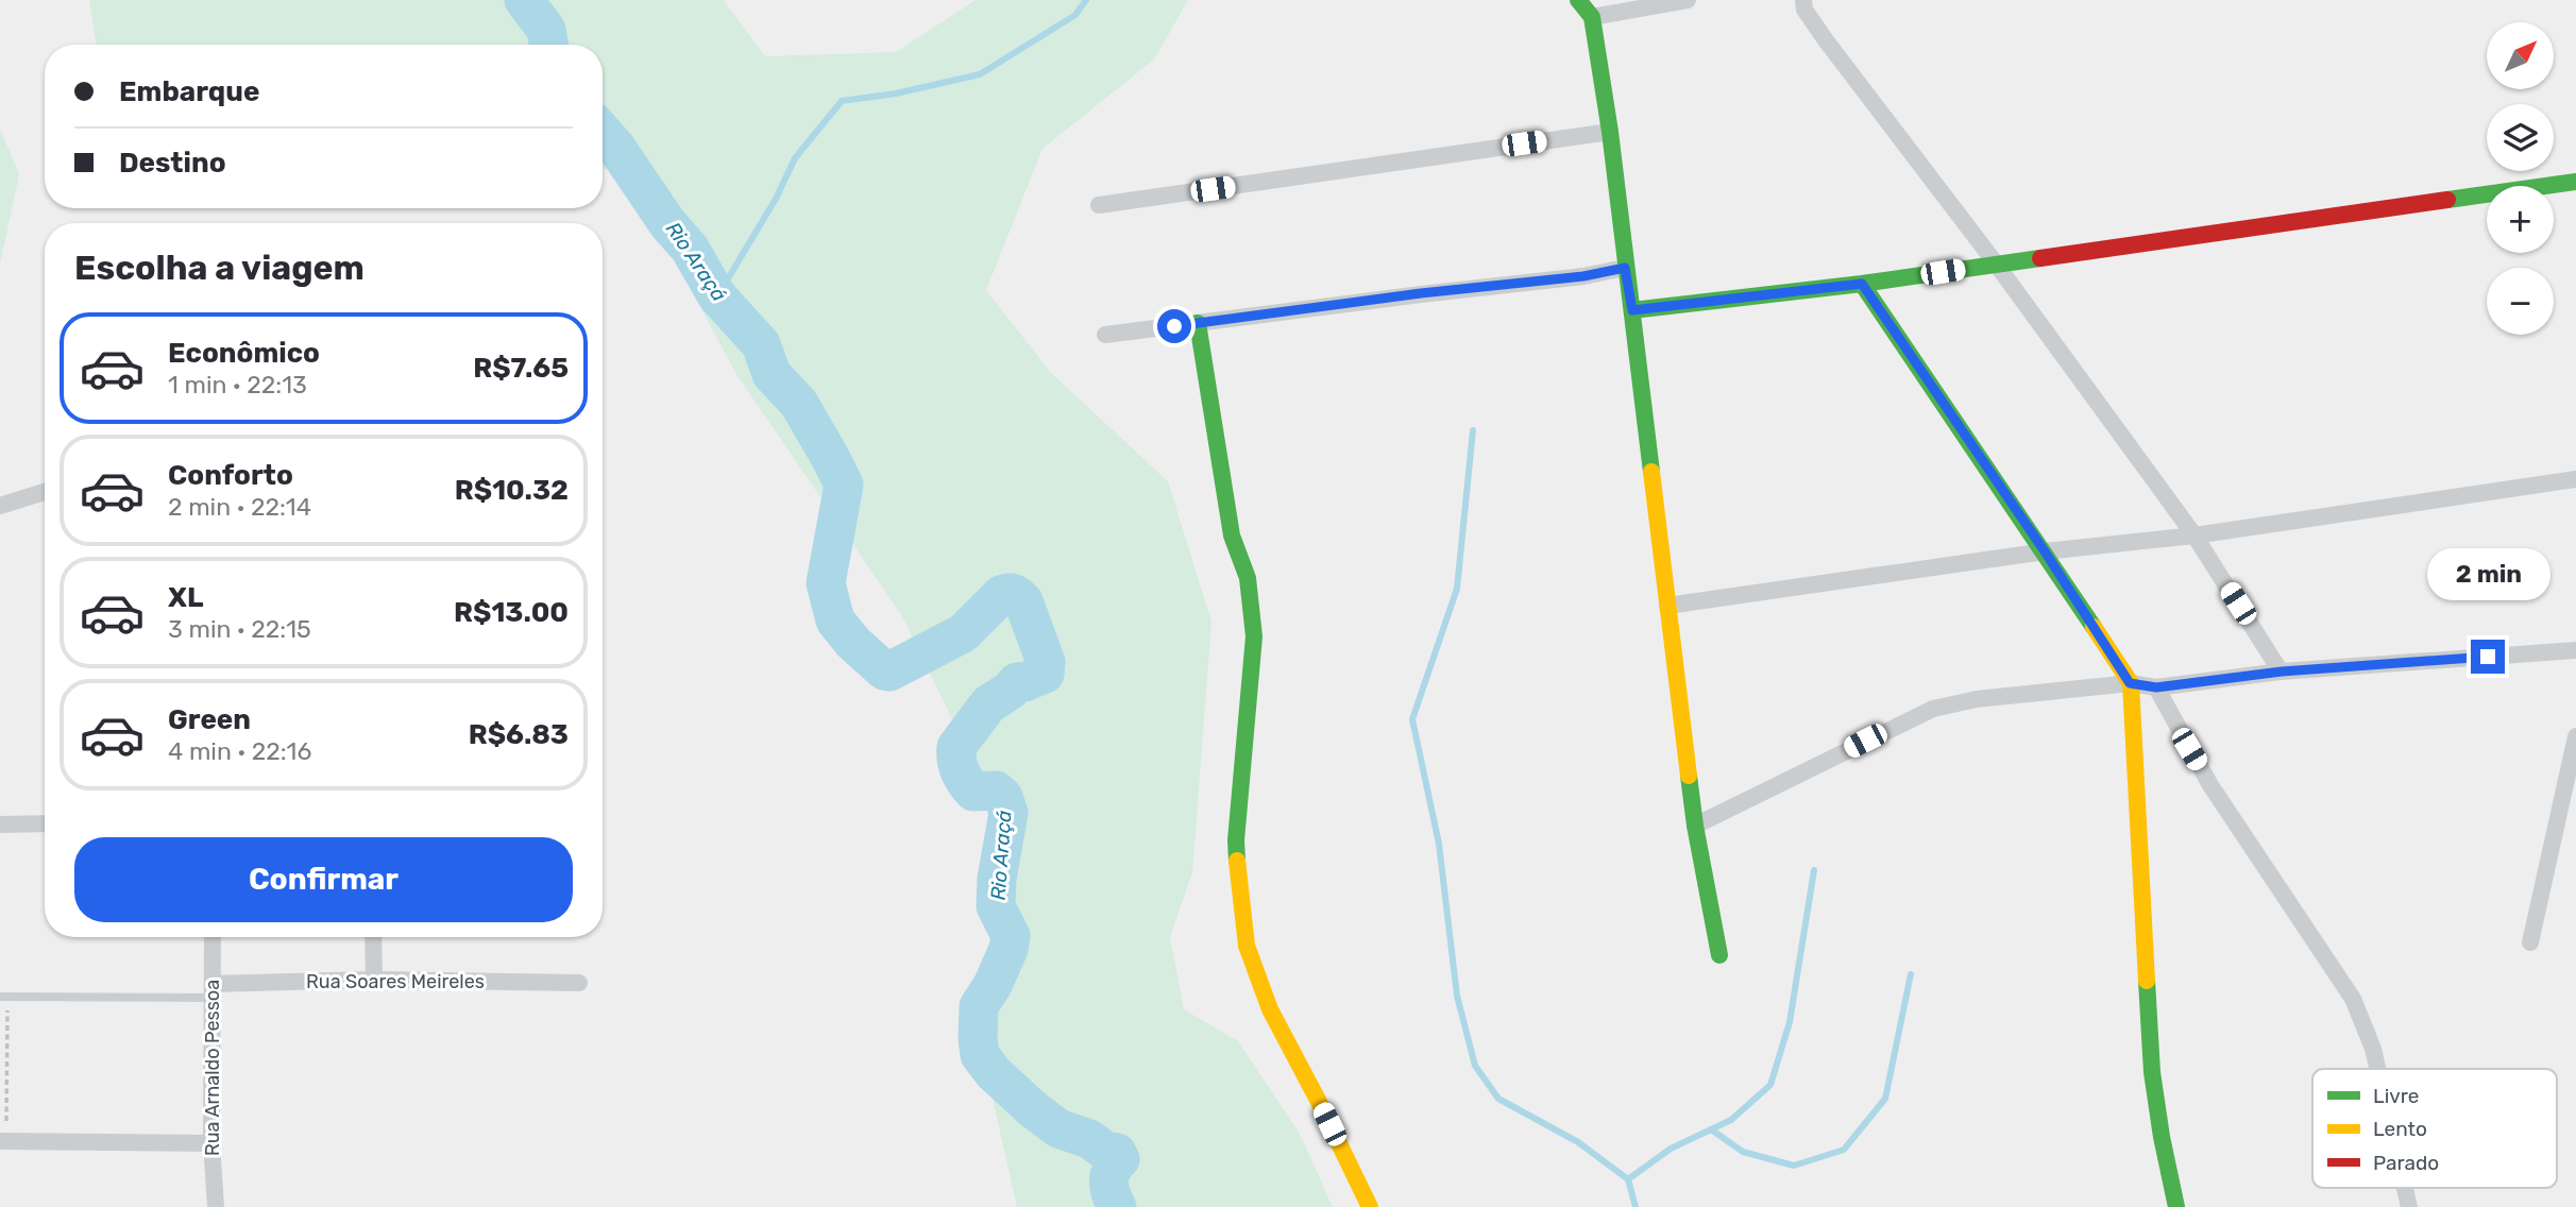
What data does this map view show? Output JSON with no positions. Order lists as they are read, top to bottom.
{
  "streets": {
    "street": ["Rua Soares Meireles", "Rua Arnaldo Pessoa"]
  },
  "crossings": [
    ["Rua Soares Meireles", "Rua Arnaldo Pessoa"]
  ],
  "water": ["Rio Araçá"],
  "legend": ["Livre", "Lento", "Parado"],
  "north": "top right",
  "page": {
    "map_buttons": ["+", "−"],
    "banner": ["Embarque", "Destino"],
    "heading": "Escolha a viagem",
    "list": [
      {
        "name": "Econômico",
        "note": "1 min · 22:13",
        "value": "R$7.65"
      },
      {
        "name": "Conforto",
        "note": "2 min · 22:14",
        "value": "R$10.32"
      },
      {
        "name": "XL",
        "note": "3 min · 22:15",
        "value": "R$13.00"
      },
      {
        "name": "Green",
        "note": "4 min · 22:16",
        "value": "R$6.83"
      }
    ],
    "bubble": "2 min",
    "buttons": "Confirmar"
  }
}
